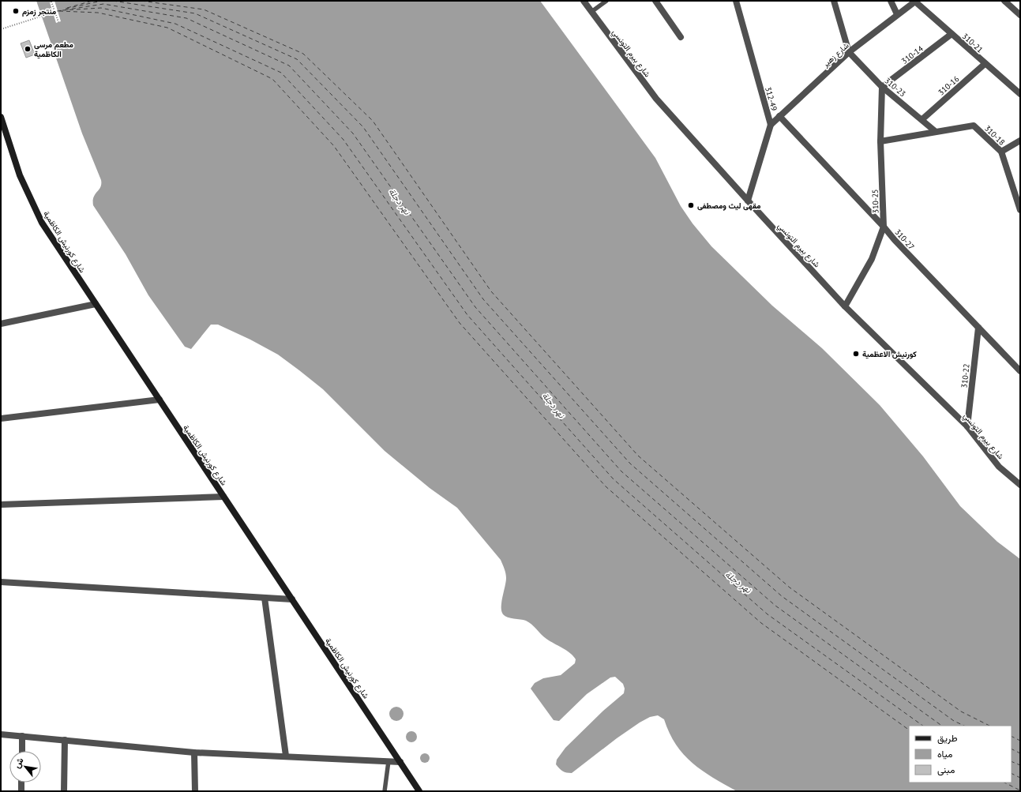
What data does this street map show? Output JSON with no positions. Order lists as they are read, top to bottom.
{
  "streets": {
    "street": [
      "310-21",
      "شارع بيرم التونسي",
      "شارع زهير",
      "310-14",
      "310-16",
      "310-23",
      "312-49",
      "310-18",
      "310-25",
      "310-27",
      "شارع كورنيش الكاظمية",
      "310-22"
    ]
  },
  "crossings": [
    ["310-21", "شارع زهير"],
    ["310-21", "310-14"],
    ["310-21", "310-16"],
    ["شارع بيرم التونسي", "310-25"],
    ["شارع بيرم التونسي", "310-22"],
    ["شارع زهير", "310-23"],
    ["شارع زهير", "312-49"],
    ["شارع زهير", "310-27"],
    ["310-14", "310-23"],
    ["310-14", "310-25"],
    ["310-16", "310-23"],
    ["310-23", "310-18"],
    ["310-23", "310-25"],
    ["310-18", "310-25"],
    ["310-25", "310-27"],
    ["310-27", "310-22"]
  ],
  "water": ["نهر دجلة"],
  "places": [
    "منتجر زمزم",
    "مطعم مرسى الكاظمية",
    "مقهى ليث ومصطفى",
    "كورنيش الاعظمية"
  ],
  "legend": ["طريق", "مياه", "مبنى"],
  "north": "top left"
}
